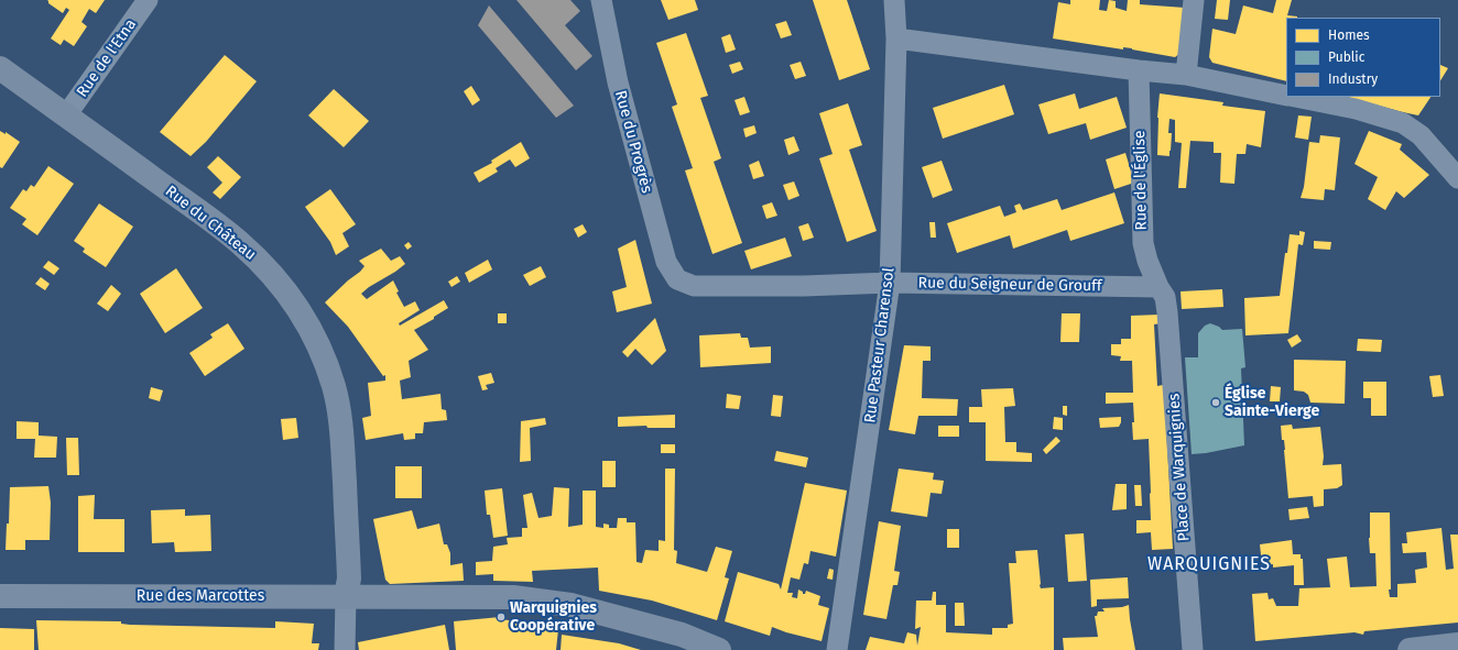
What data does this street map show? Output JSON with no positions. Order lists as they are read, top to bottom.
{
  "streets": {
    "street": [
      "Rue de l'Etna",
      "Rue du Progrès",
      "Rue de l'Église",
      "Rue du Château",
      "Rue du Seigneur de Grouff",
      "Rue Pasteur Charensol",
      "Place de Warquignies",
      "Rue des Marcottes"
    ]
  },
  "crossings": [
    ["Rue de l'Etna", "Rue du Château"],
    ["Rue du Progrès", "Rue du Seigneur de Grouff"],
    ["Rue de l'Église", "Rue du Seigneur de Grouff"],
    ["Rue de l'Église", "Place de Warquignies"],
    ["Rue du Château", "Rue des Marcottes"],
    ["Rue du Seigneur de Grouff", "Rue Pasteur Charensol"],
    ["Rue du Seigneur de Grouff", "Place de Warquignies"]
  ],
  "districts": ["WARQUIGNIES"],
  "places": ["Église Sainte-Vierge", "Warquignies Coopérative"],
  "legend": ["Homes", "Public", "Industry"]
}
